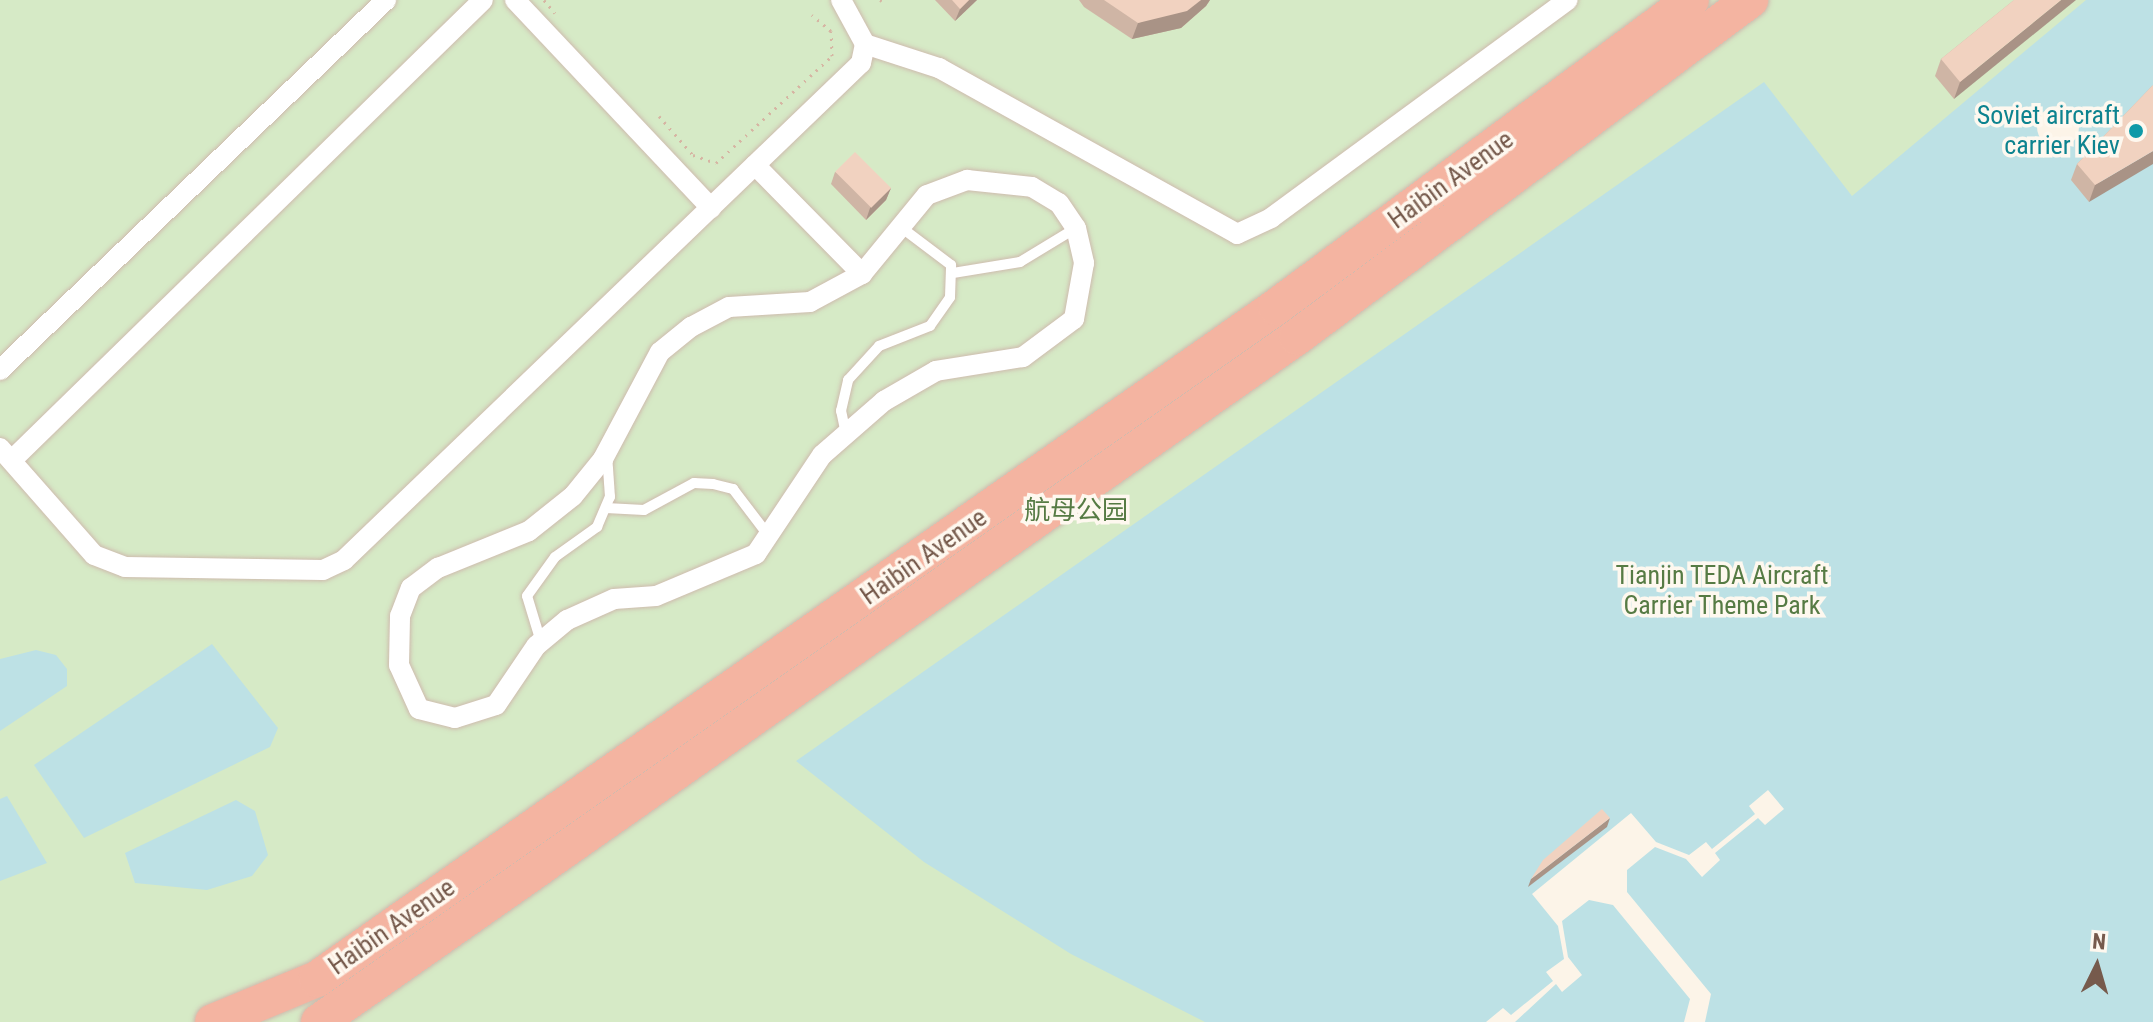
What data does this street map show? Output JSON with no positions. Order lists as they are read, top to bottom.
{
  "streets": {
    "highway": ["Haibin Avenue"]
  },
  "parks": ["航母公园", "Tianjin TEDA Aircraft Carrier Theme Park"],
  "places": ["Soviet aircraft carrier Kiev"],
  "north": "top"
}
